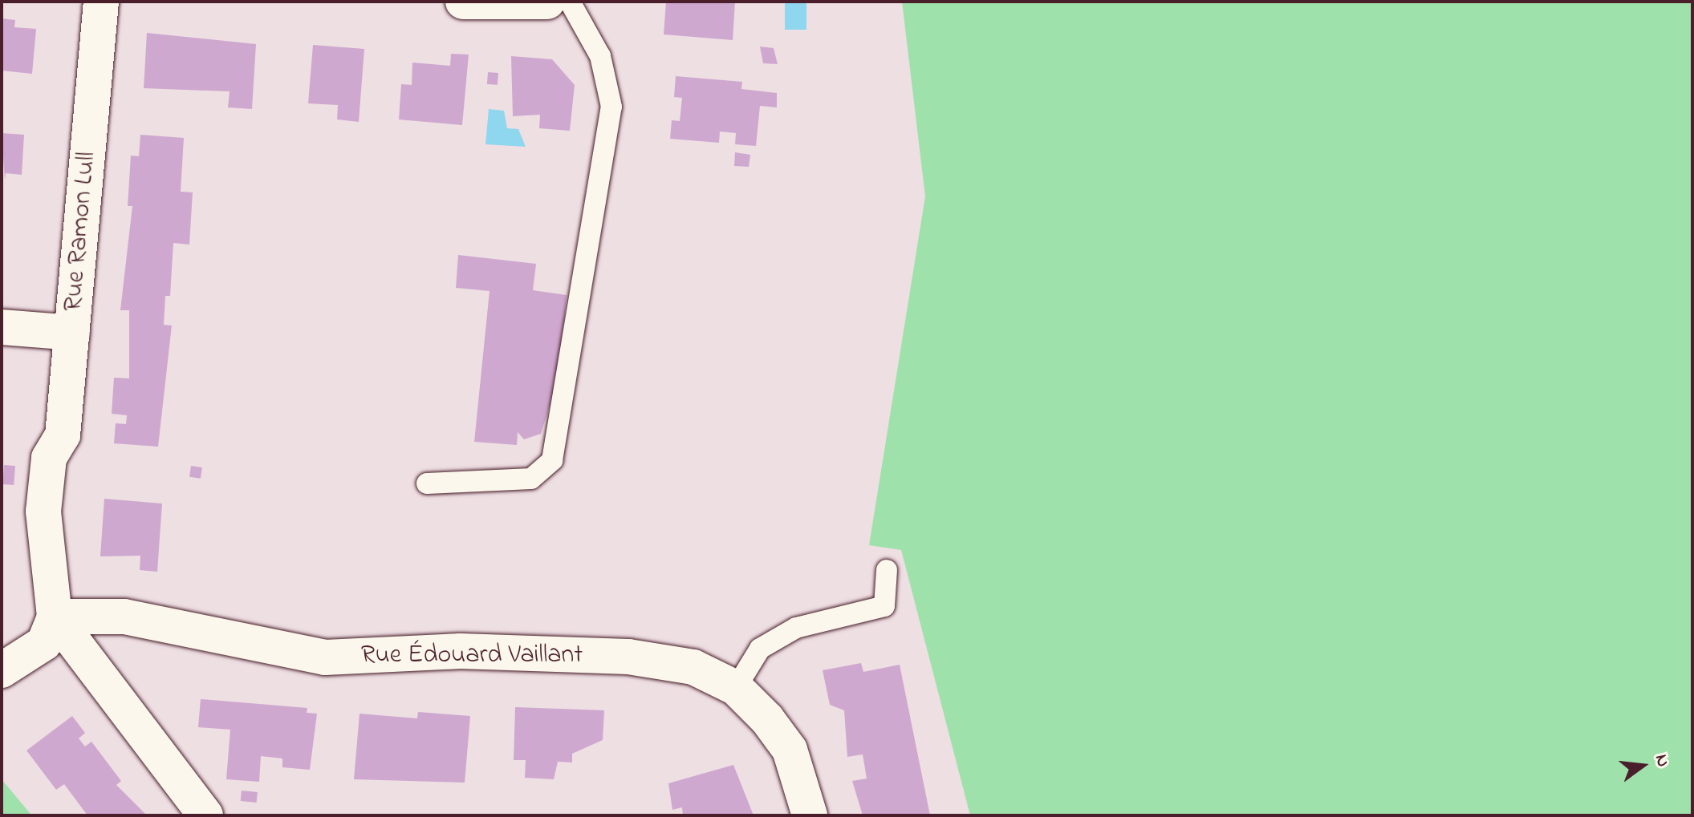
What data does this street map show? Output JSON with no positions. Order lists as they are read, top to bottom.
{
  "streets": {
    "street": ["Rue Ramon Lull", "Rue Édouard Vaillant"]
  },
  "crossings": [
    ["Rue Ramon Lull", "Rue Édouard Vaillant"]
  ],
  "north": "right"
}
